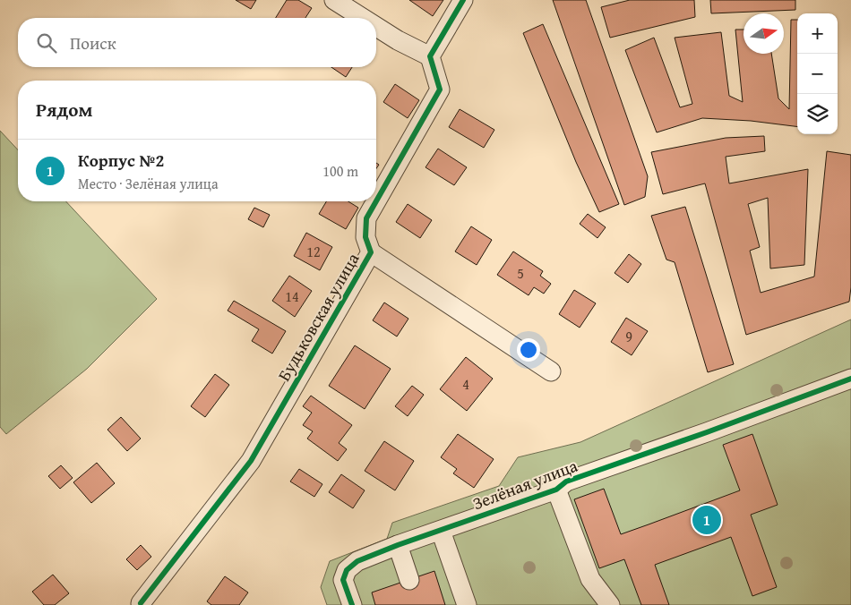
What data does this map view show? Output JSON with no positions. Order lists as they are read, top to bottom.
{
  "streets": {
    "street": ["Будьковская улица", "Зелёная улица"]
  },
  "house_numbers": [
    "12",
    "5",
    "14",
    "9",
    "4"
  ],
  "north": "right",
  "page": {
    "map_buttons": ["+", "−"],
    "search": "Поиск",
    "heading": "Рядом",
    "list": [
      {
        "mark": "1",
        "name": "Корпус №2",
        "note": "Место · Зелёная улица",
        "value": "100 m"
      }
    ],
    "pins": "1"
  }
}
